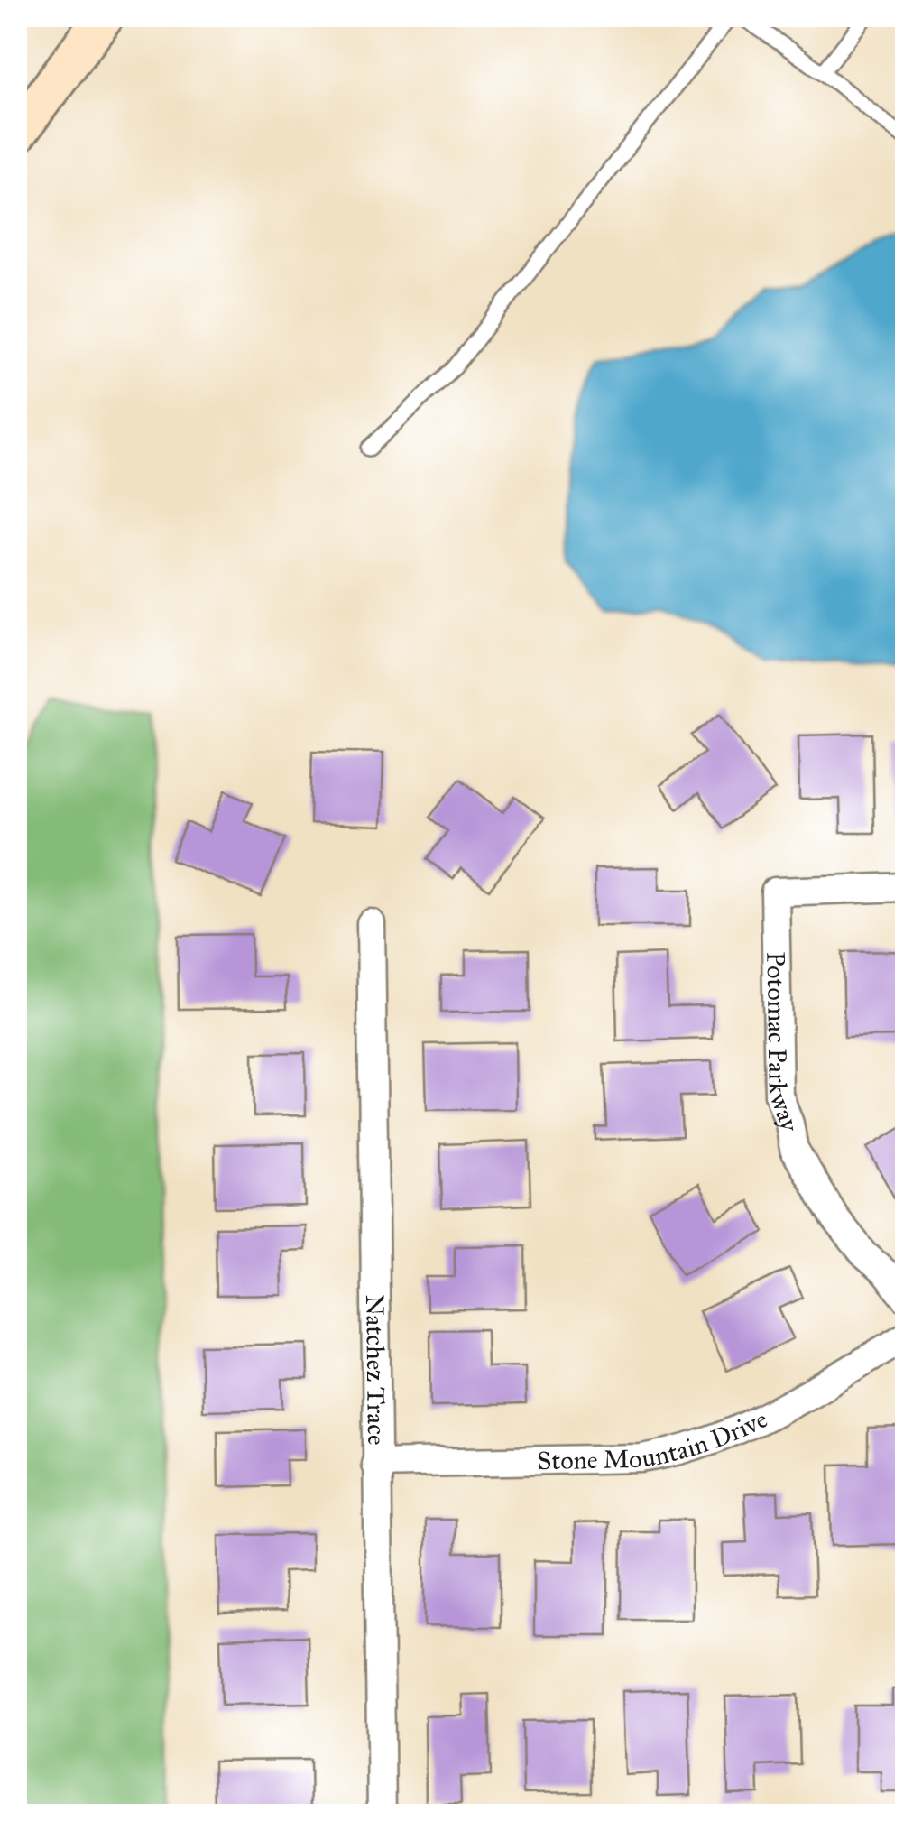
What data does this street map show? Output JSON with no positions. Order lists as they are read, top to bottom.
{
  "streets": {
    "street": ["Potomac Parkway", "Natchez Trace", "Stone Mountain Drive"]
  },
  "crossings": [
    ["Natchez Trace", "Stone Mountain Drive"]
  ]
}
